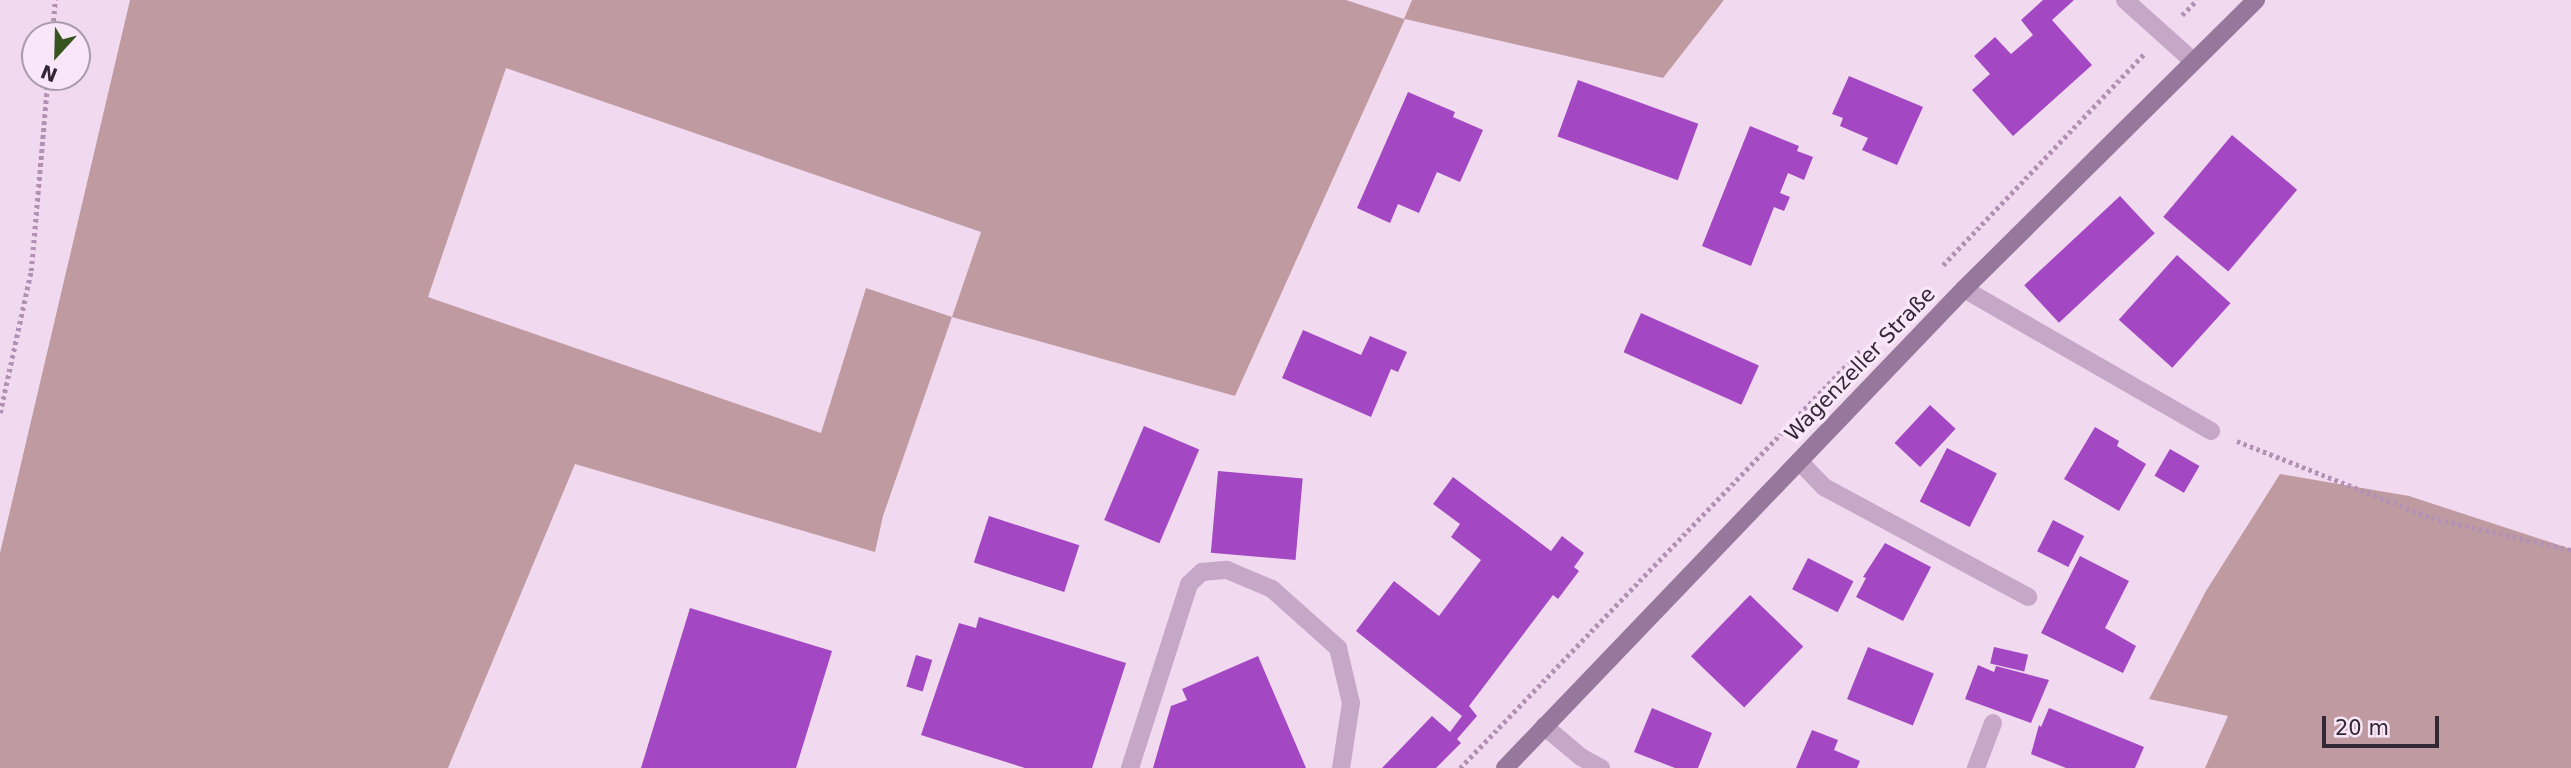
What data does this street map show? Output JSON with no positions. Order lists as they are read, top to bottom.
{
  "streets": {
    "main road": ["Wagenzeller Straße"]
  },
  "scale_bar": "20 m",
  "north": "bottom"
}
